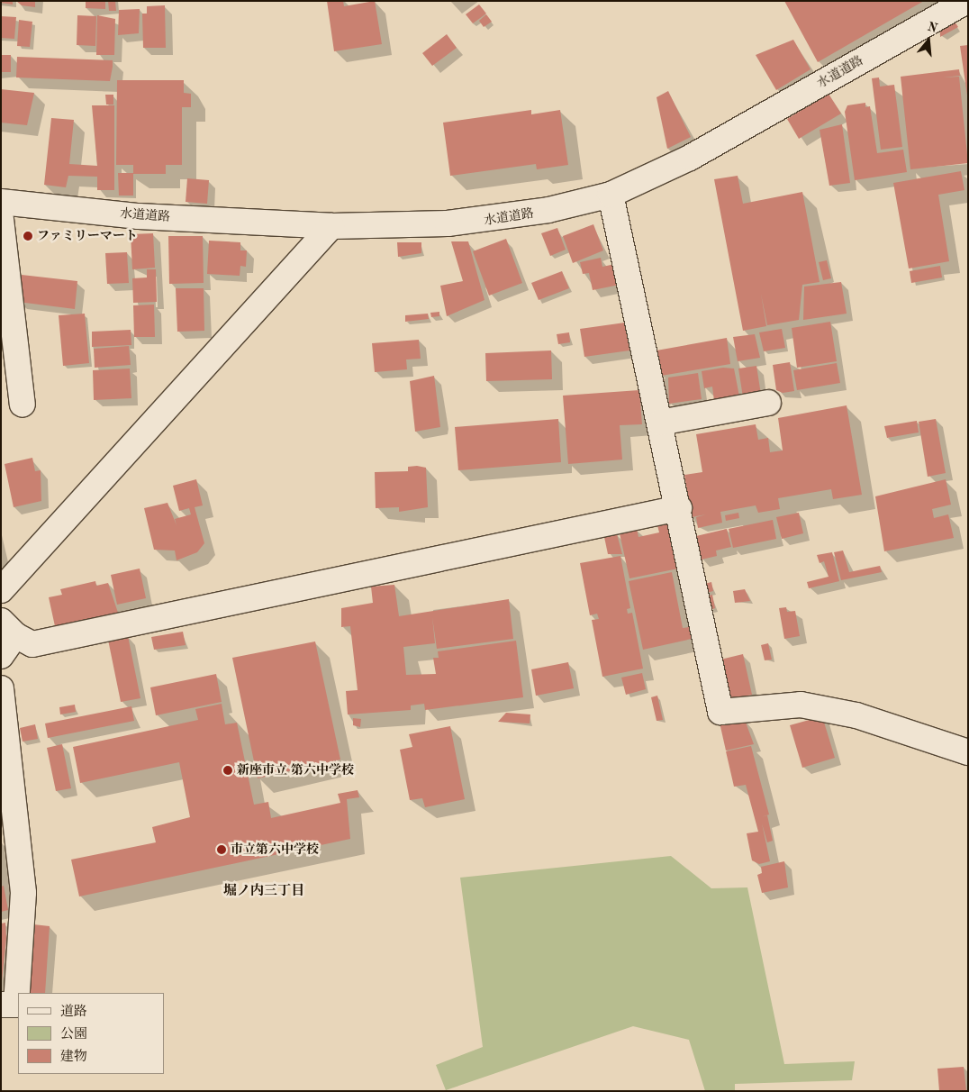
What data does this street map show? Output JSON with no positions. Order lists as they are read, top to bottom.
{
  "streets": {
    "street": ["水道道路"]
  },
  "districts": ["堀ノ内三丁目"],
  "places": ["ファミリーマート", "新座市立 第六中学校", "市立第六中学校"],
  "legend": ["道路", "公園", "建物"],
  "north": "top"
}
